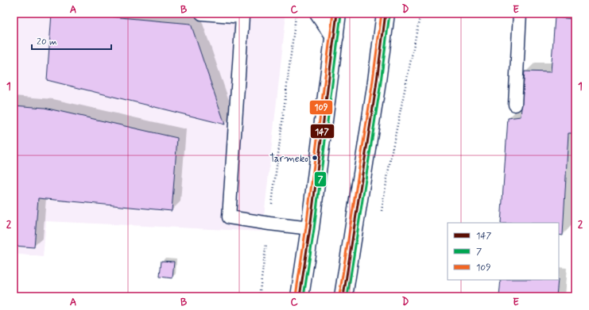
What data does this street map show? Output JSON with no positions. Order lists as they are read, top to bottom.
{
  "places": ["Tarmeko"],
  "lines": ["transit line 147", "transit line 109", "transit line 7"],
  "legend": ["147", "7", "109"],
  "scale_bar": "20 m",
  "grid": {
    "columns": [
      "A",
      "B",
      "C",
      "D",
      "E"
    ],
    "rows": ["1", "2"]
  }
}
